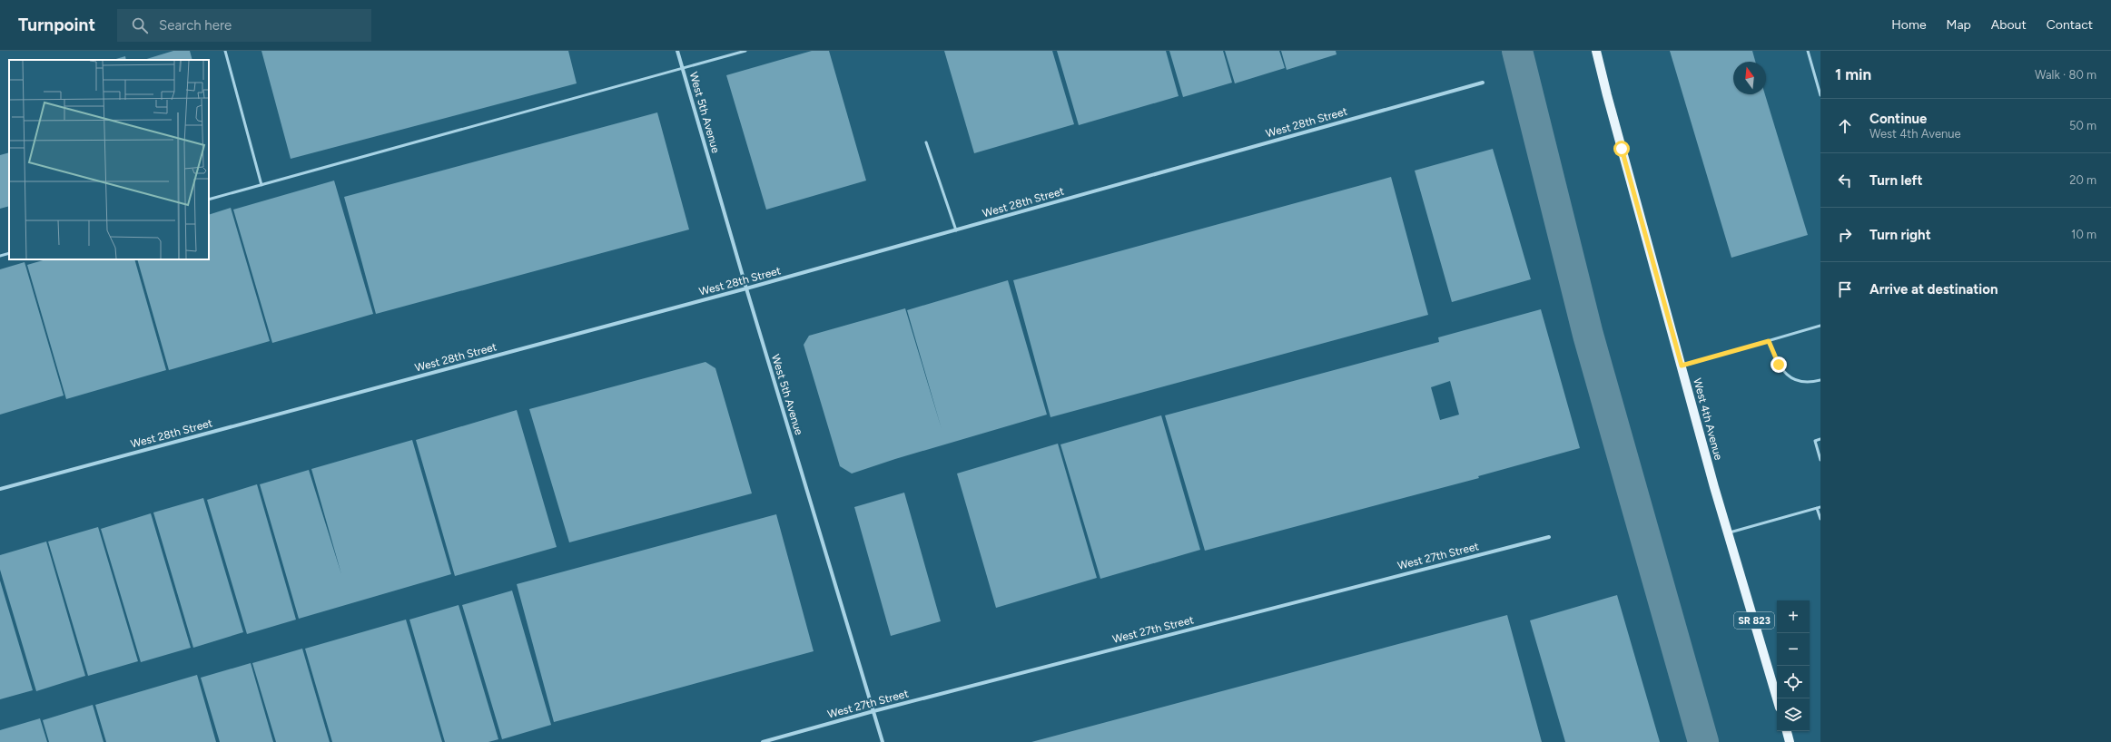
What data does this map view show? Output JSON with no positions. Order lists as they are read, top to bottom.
{
  "streets": {
    "main road": ["West 4th Avenue", "SR 823"],
    "street": ["West 5th Avenue", "West 28th Street", "West 27th Street"]
  },
  "crossings": [
    ["West 5th Avenue", "West 28th Street"],
    ["West 5th Avenue", "West 27th Street"]
  ],
  "north": "top",
  "page": {
    "header": "Turnpoint",
    "search": "Search here",
    "nav": [
      "Home",
      "Map",
      "About",
      "Contact"
    ],
    "heading": ["1 min", "Walk · 80 m"],
    "list": [
      ["Continue", "West 4th Avenue", "50 m"],
      ["Turn left", "20 m"],
      ["Turn right", "10 m"],
      "Arrive at destination"
    ],
    "map_buttons": ["+", "−"]
  }
}
